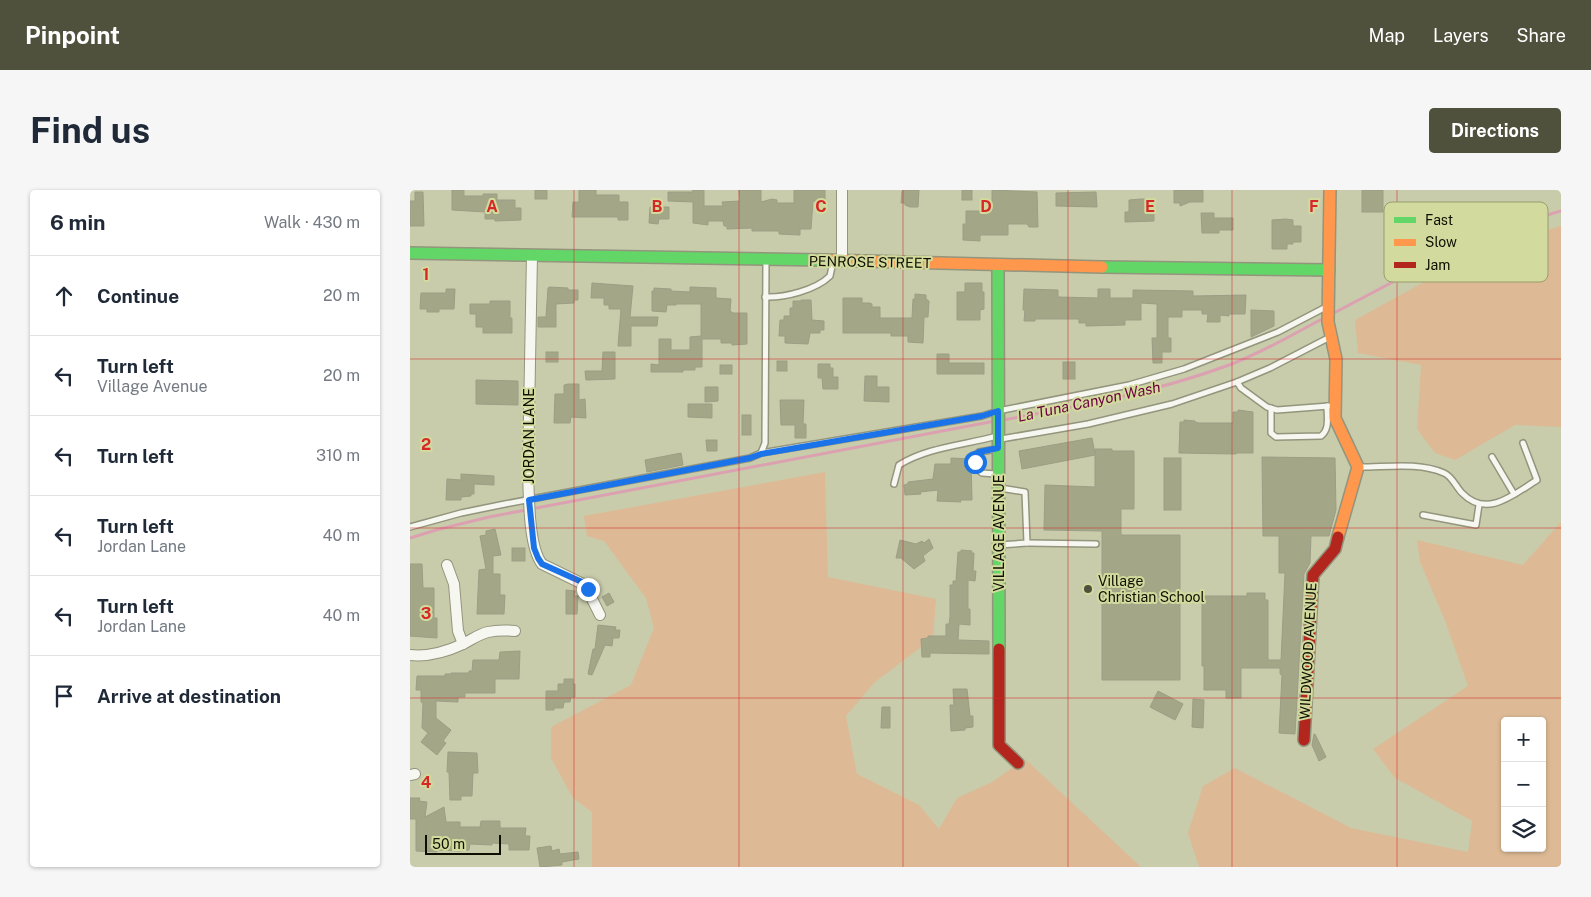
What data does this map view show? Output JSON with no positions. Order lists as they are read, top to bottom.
{
  "streets": {
    "street": [
      "PENROSE STREET",
      "JORDAN LANE",
      "VILLAGE AVENUE",
      "WILDWOOD AVENUE"
    ]
  },
  "crossings": [
    ["PENROSE STREET", "JORDAN LANE"],
    ["PENROSE STREET", "VILLAGE AVENUE"]
  ],
  "water": ["La Tuna Canyon Wash"],
  "places": ["Village Christian School"],
  "legend": ["Fast", "Slow", "Jam"],
  "scale_bar": "50 m",
  "page": {
    "header": "Pinpoint",
    "nav": ["Map", "Layers", "Share"],
    "buttons": "Directions",
    "title": "Find us",
    "heading": ["6 min", "Walk · 430 m"],
    "list": [
      ["Continue", "20 m"],
      ["Turn left", "Village Avenue", "20 m"],
      ["Turn left", "310 m"],
      ["Turn left", "Jordan Lane", "40 m"],
      ["Turn left", "Jordan Lane", "40 m"],
      "Arrive at destination"
    ],
    "map_buttons": ["+", "−"],
    "scale": "50 m"
  },
  "grid": {
    "columns": [
      "A",
      "B",
      "C",
      "D",
      "E",
      "F"
    ],
    "rows": [
      "1",
      "2",
      "3",
      "4"
    ]
  }
}
